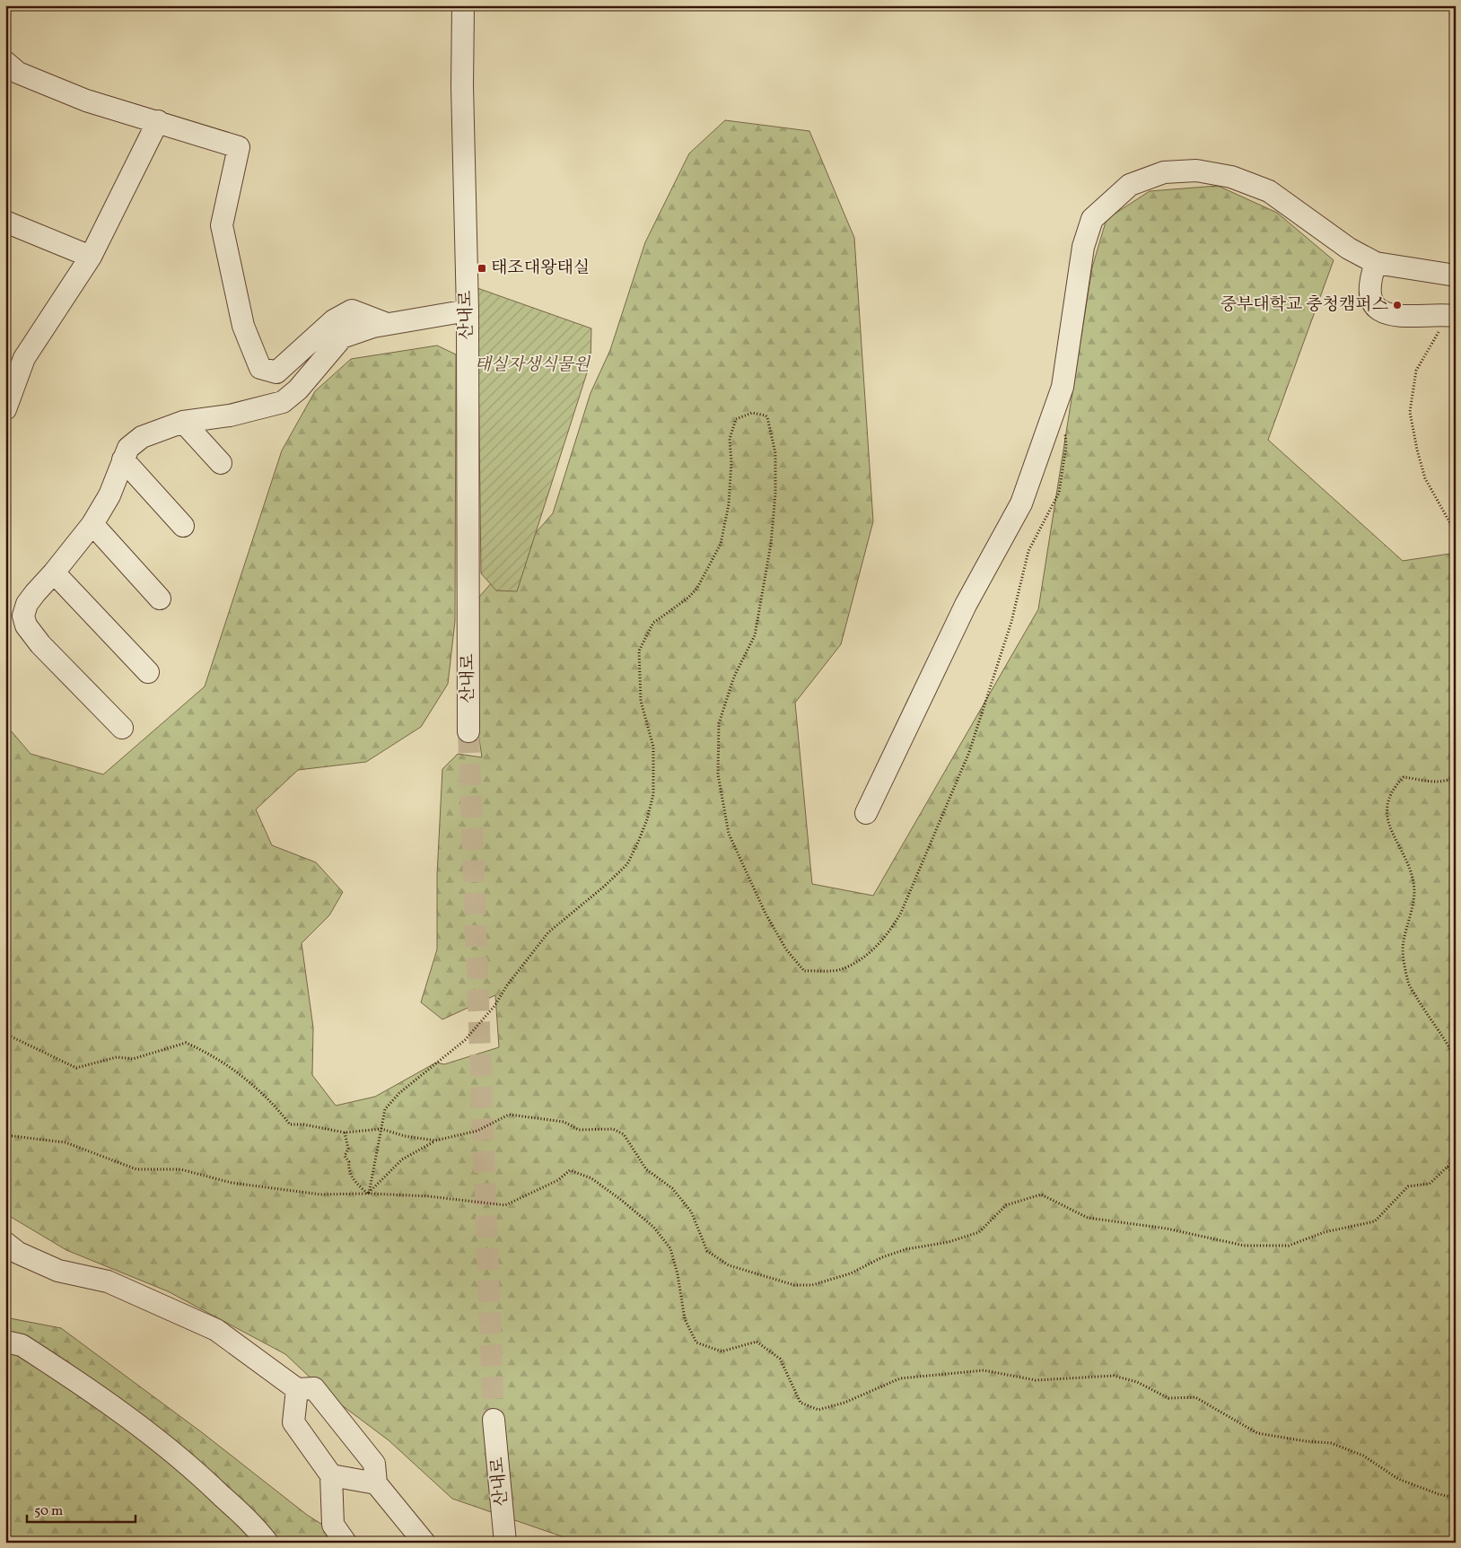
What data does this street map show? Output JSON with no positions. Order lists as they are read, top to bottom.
{
  "streets": {
    "street": ["산내로"]
  },
  "parks": ["태실자생식물원"],
  "places": {
    "transit": ["태조대왕태실"],
    "other": ["중부대학교 충청캠퍼스"]
  },
  "scale_bar": "50 m"
}
